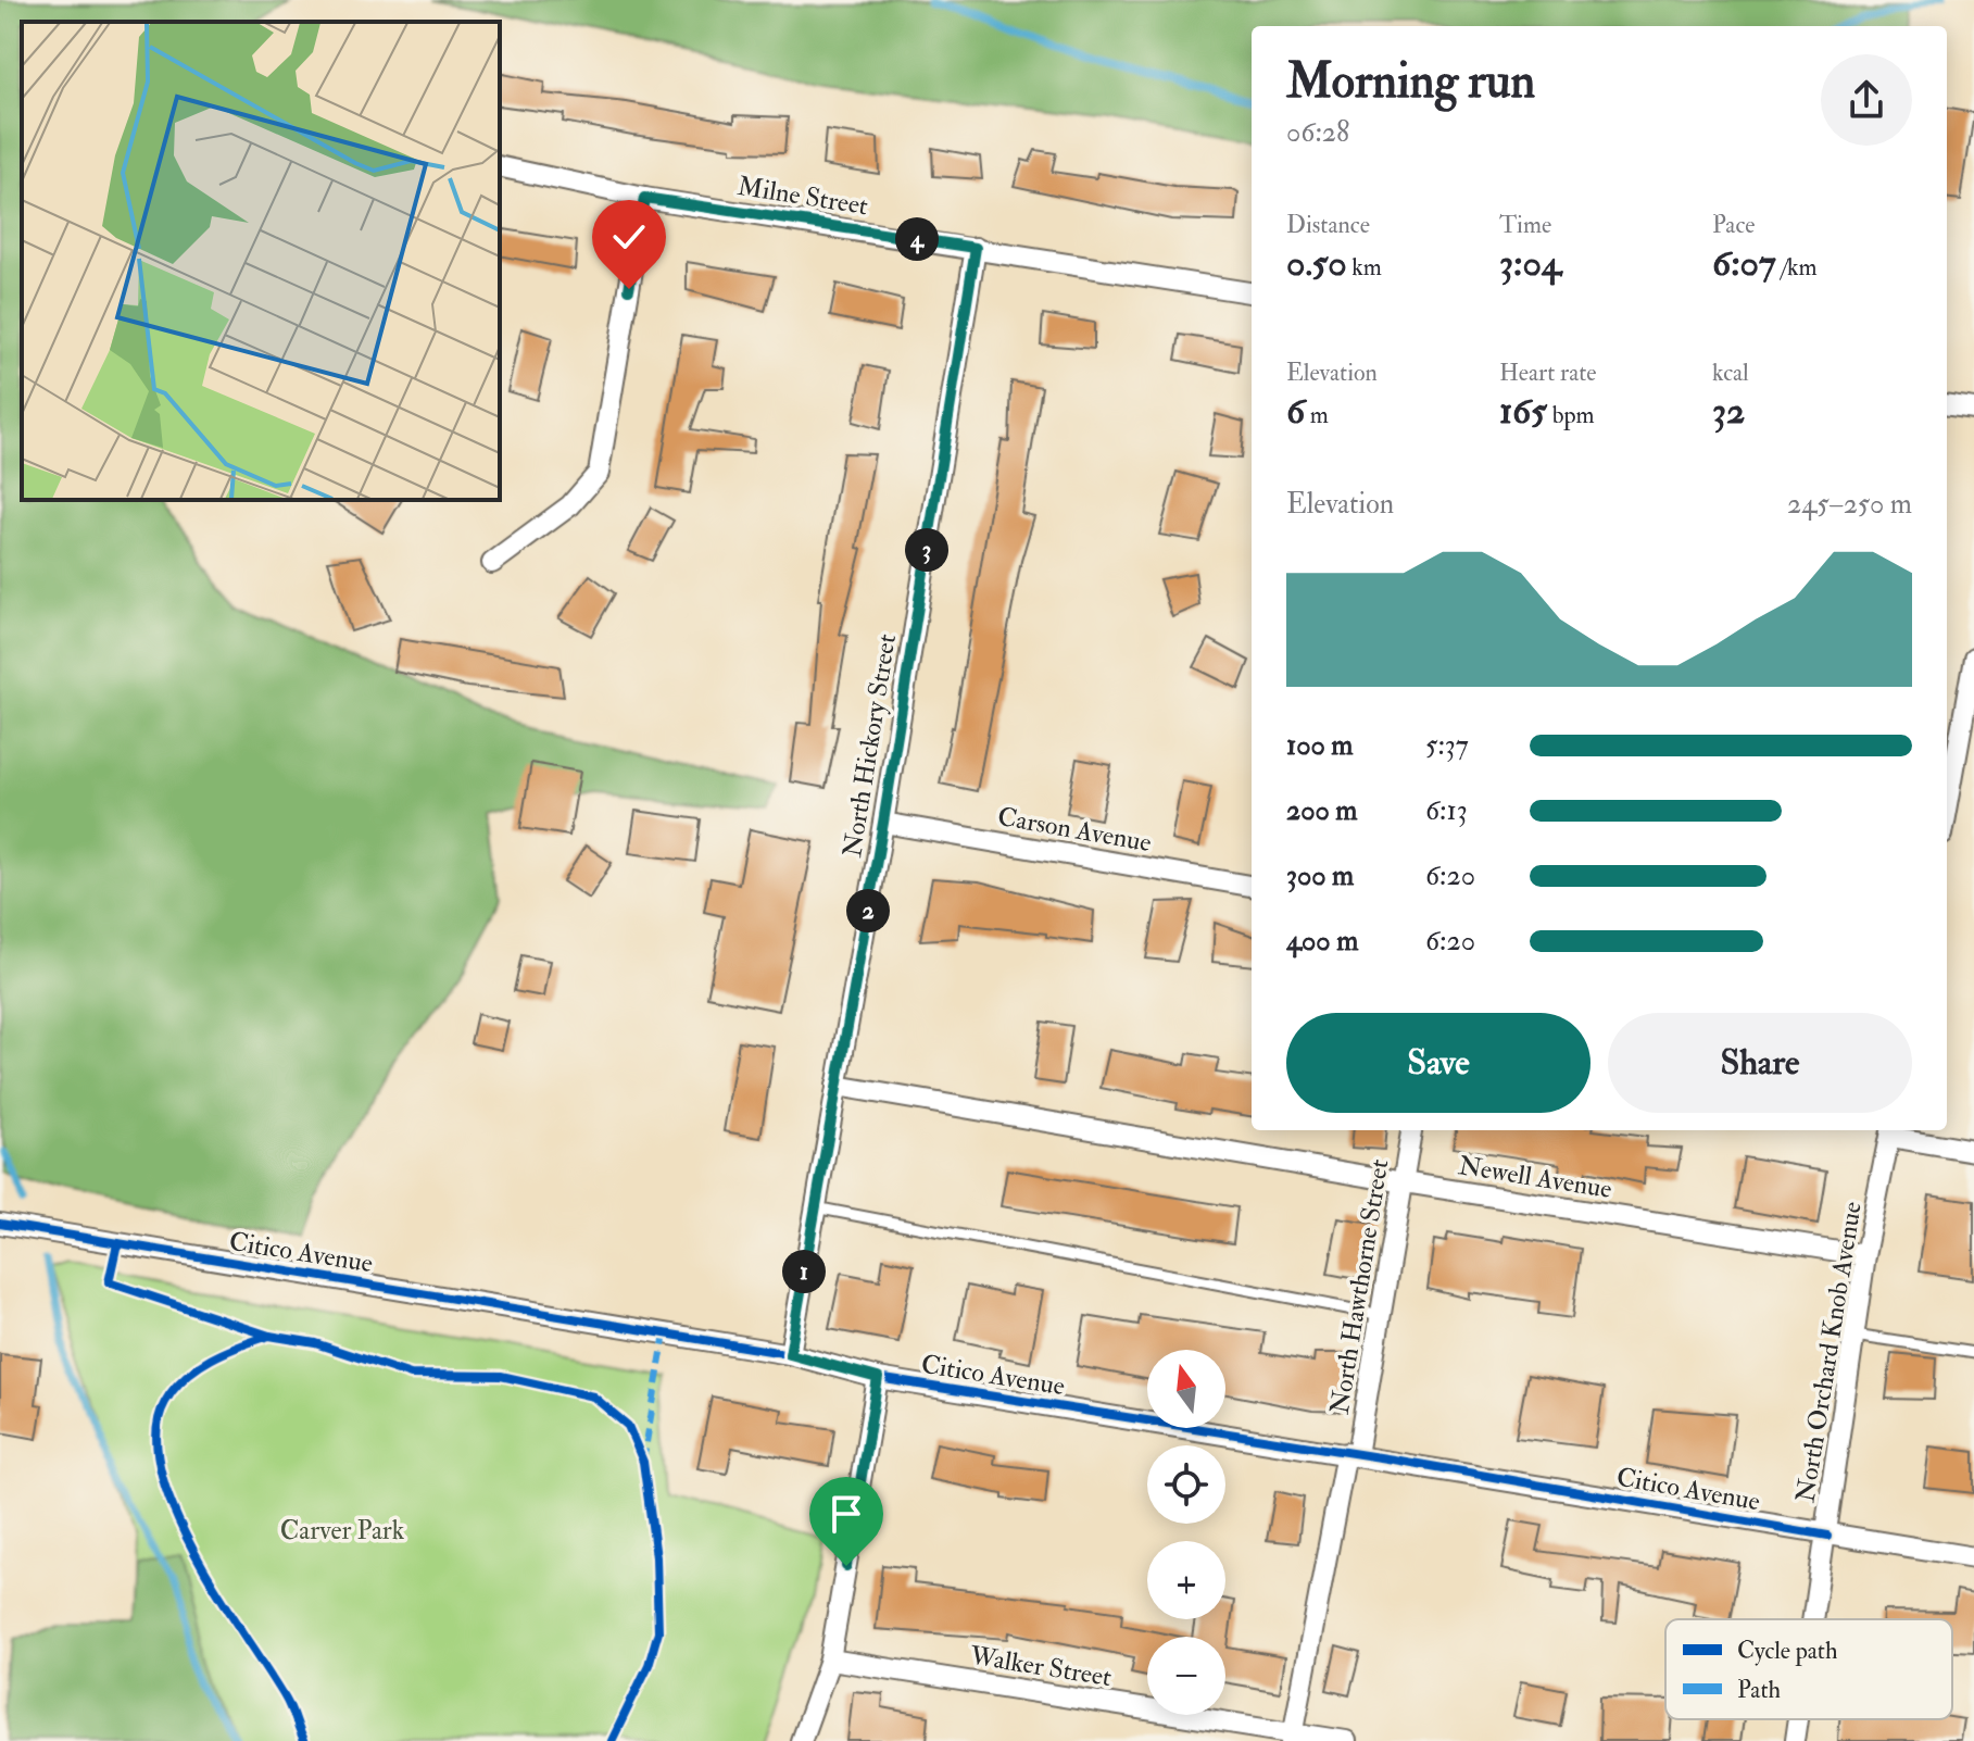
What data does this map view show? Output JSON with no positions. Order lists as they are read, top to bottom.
{
  "streets": {
    "street": [
      "Milne Street",
      "North Hickory Street",
      "Carson Avenue",
      "Newell Avenue",
      "Citico Avenue",
      "North Hawthorne Street",
      "North Orchard Knob Avenue",
      "Walker Street"
    ]
  },
  "crossings": [
    ["Milne Street", "North Hickory Street"],
    ["North Hickory Street", "Carson Avenue"],
    ["North Hickory Street", "Newell Avenue"],
    ["North Hickory Street", "Citico Avenue"],
    ["Newell Avenue", "North Hawthorne Street"],
    ["Newell Avenue", "North Orchard Knob Avenue"],
    ["Citico Avenue", "North Hawthorne Street"],
    ["Citico Avenue", "North Orchard Knob Avenue"],
    ["North Hawthorne Street", "Walker Street"]
  ],
  "parks": ["Carver Park"],
  "legend": ["Cycle path", "Path"],
  "north": "top",
  "page": {
    "heading": ["Morning run", "06:28"],
    "stats": [
      ["Distance", "0.50 km"],
      ["Time", "3:04"],
      ["Pace", "6:07 /km"],
      ["Elevation", "6 m"],
      ["Heart rate", "165 bpm"],
      ["kcal", "32"]
    ],
    "pins": [
      "4",
      "3",
      "2",
      "1"
    ],
    "chart": ["Elevation", "245–250 m"],
    "list": [
      {
        "name": "100 m",
        "note": "5:37"
      },
      {
        "name": "200 m",
        "note": "6:13"
      },
      {
        "name": "300 m",
        "note": "6:20"
      },
      {
        "name": "400 m",
        "note": "6:20"
      }
    ],
    "buttons": ["Save", "Share"],
    "map_buttons": ["+", "−"]
  }
}
